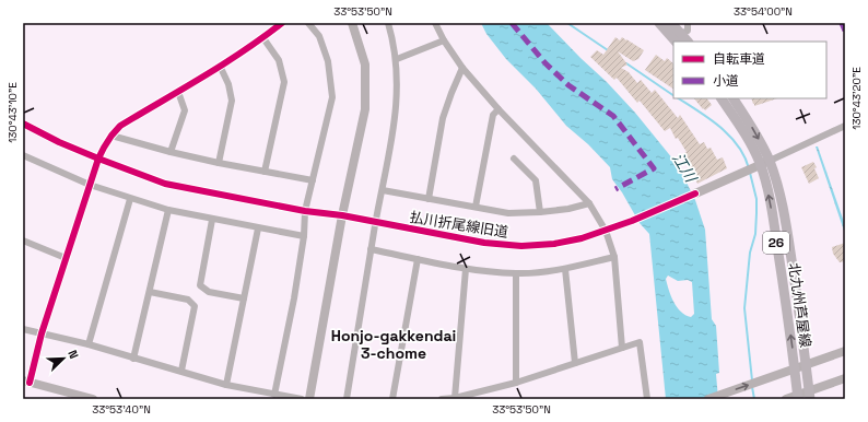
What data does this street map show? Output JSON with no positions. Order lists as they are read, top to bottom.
{
  "streets": {
    "main road": ["26", "北九州芦屋線"],
    "street": ["払川折尾線旧道"]
  },
  "districts": ["Honjo-gakkendai 3-chome"],
  "water": ["江川"],
  "legend": ["自転車道", "小道"],
  "north": "top right",
  "coordinates": [
    "33°53'50\"N",
    "33°54'00\"N",
    "130°43'20\"E",
    "130°43'10\"E",
    "33°53'40\"N"
  ]
}
